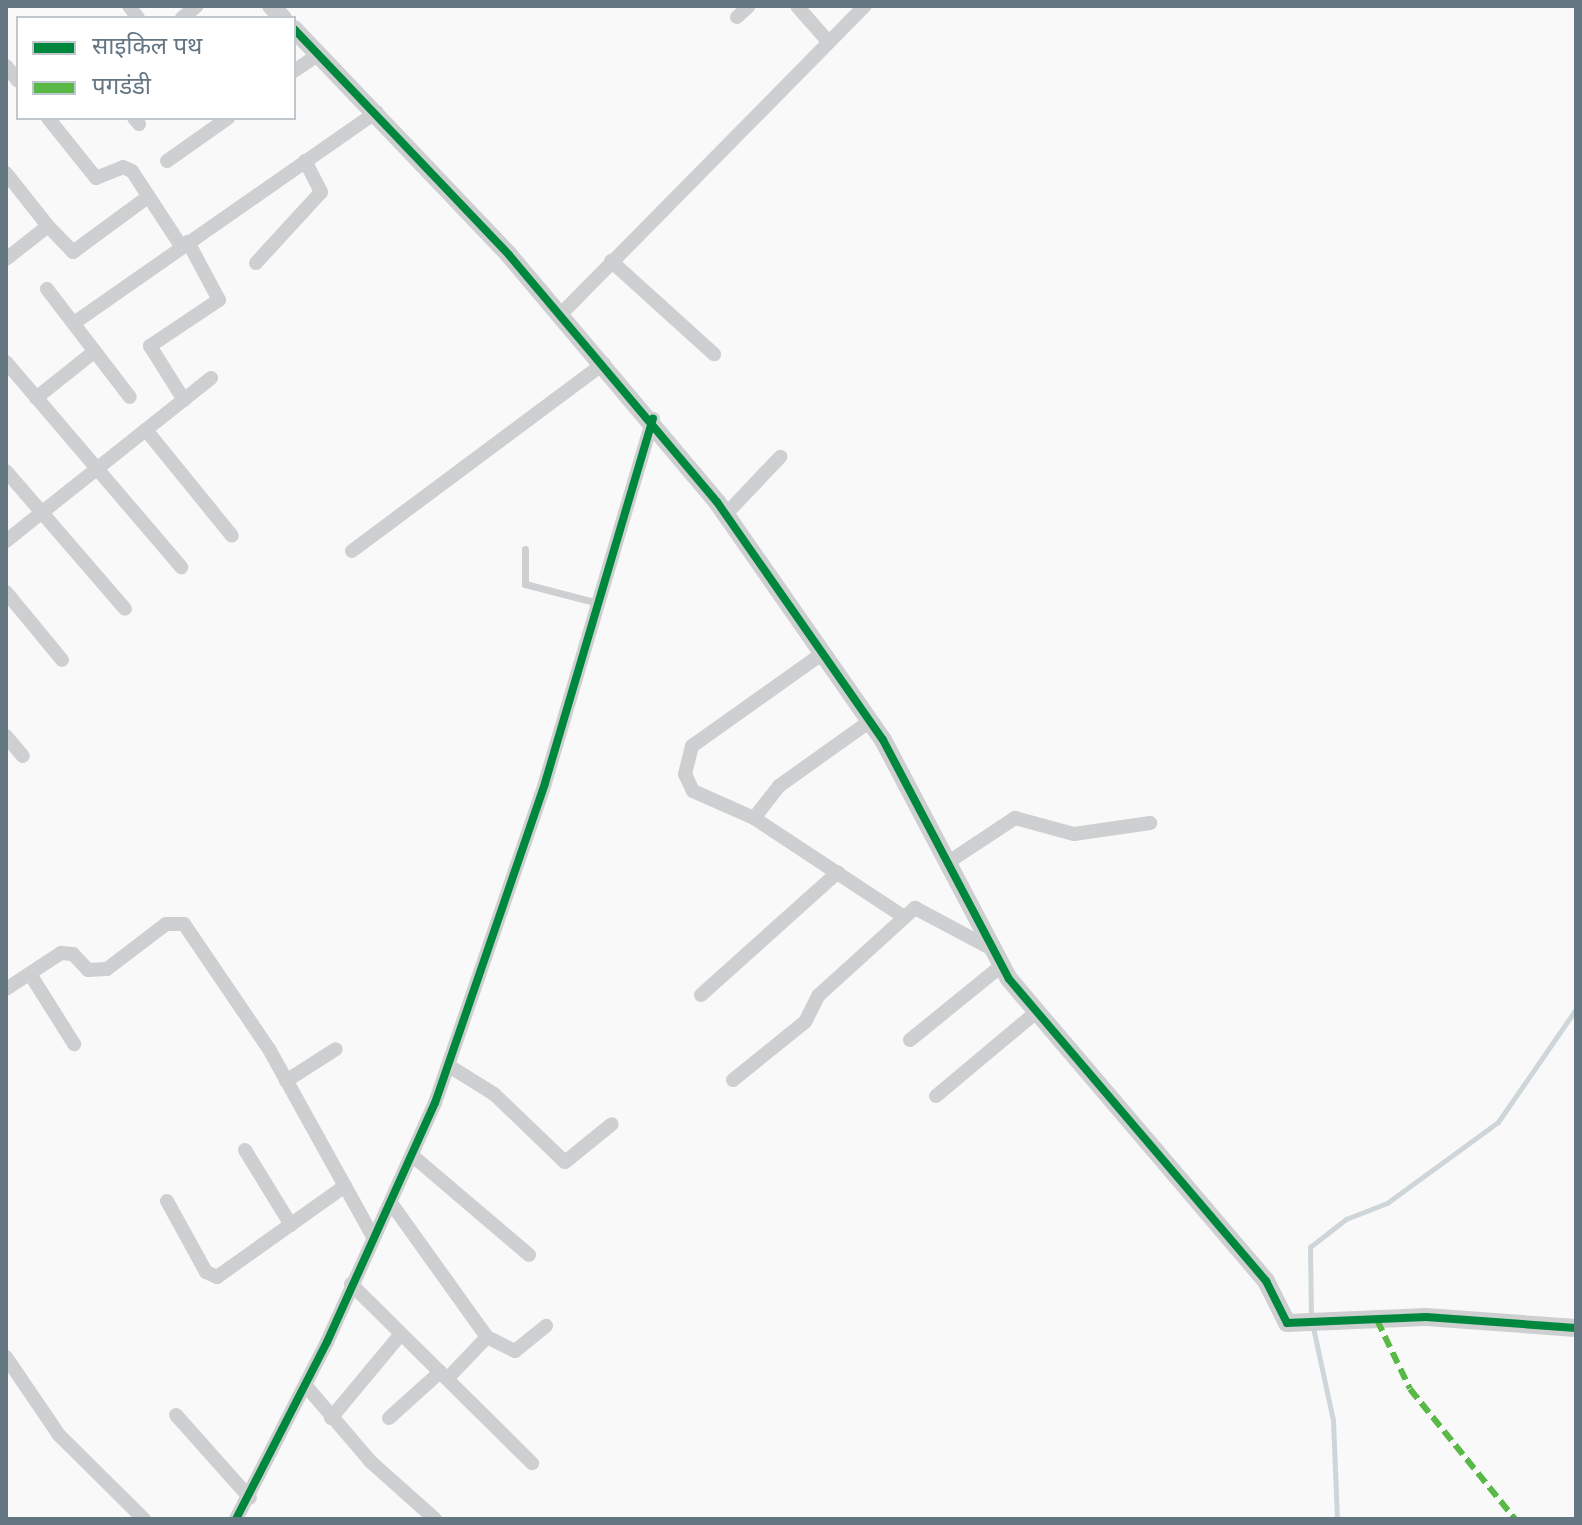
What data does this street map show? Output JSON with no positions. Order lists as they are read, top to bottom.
{
  "legend": ["साइकिल पथ", "पगडंडी"]
}
